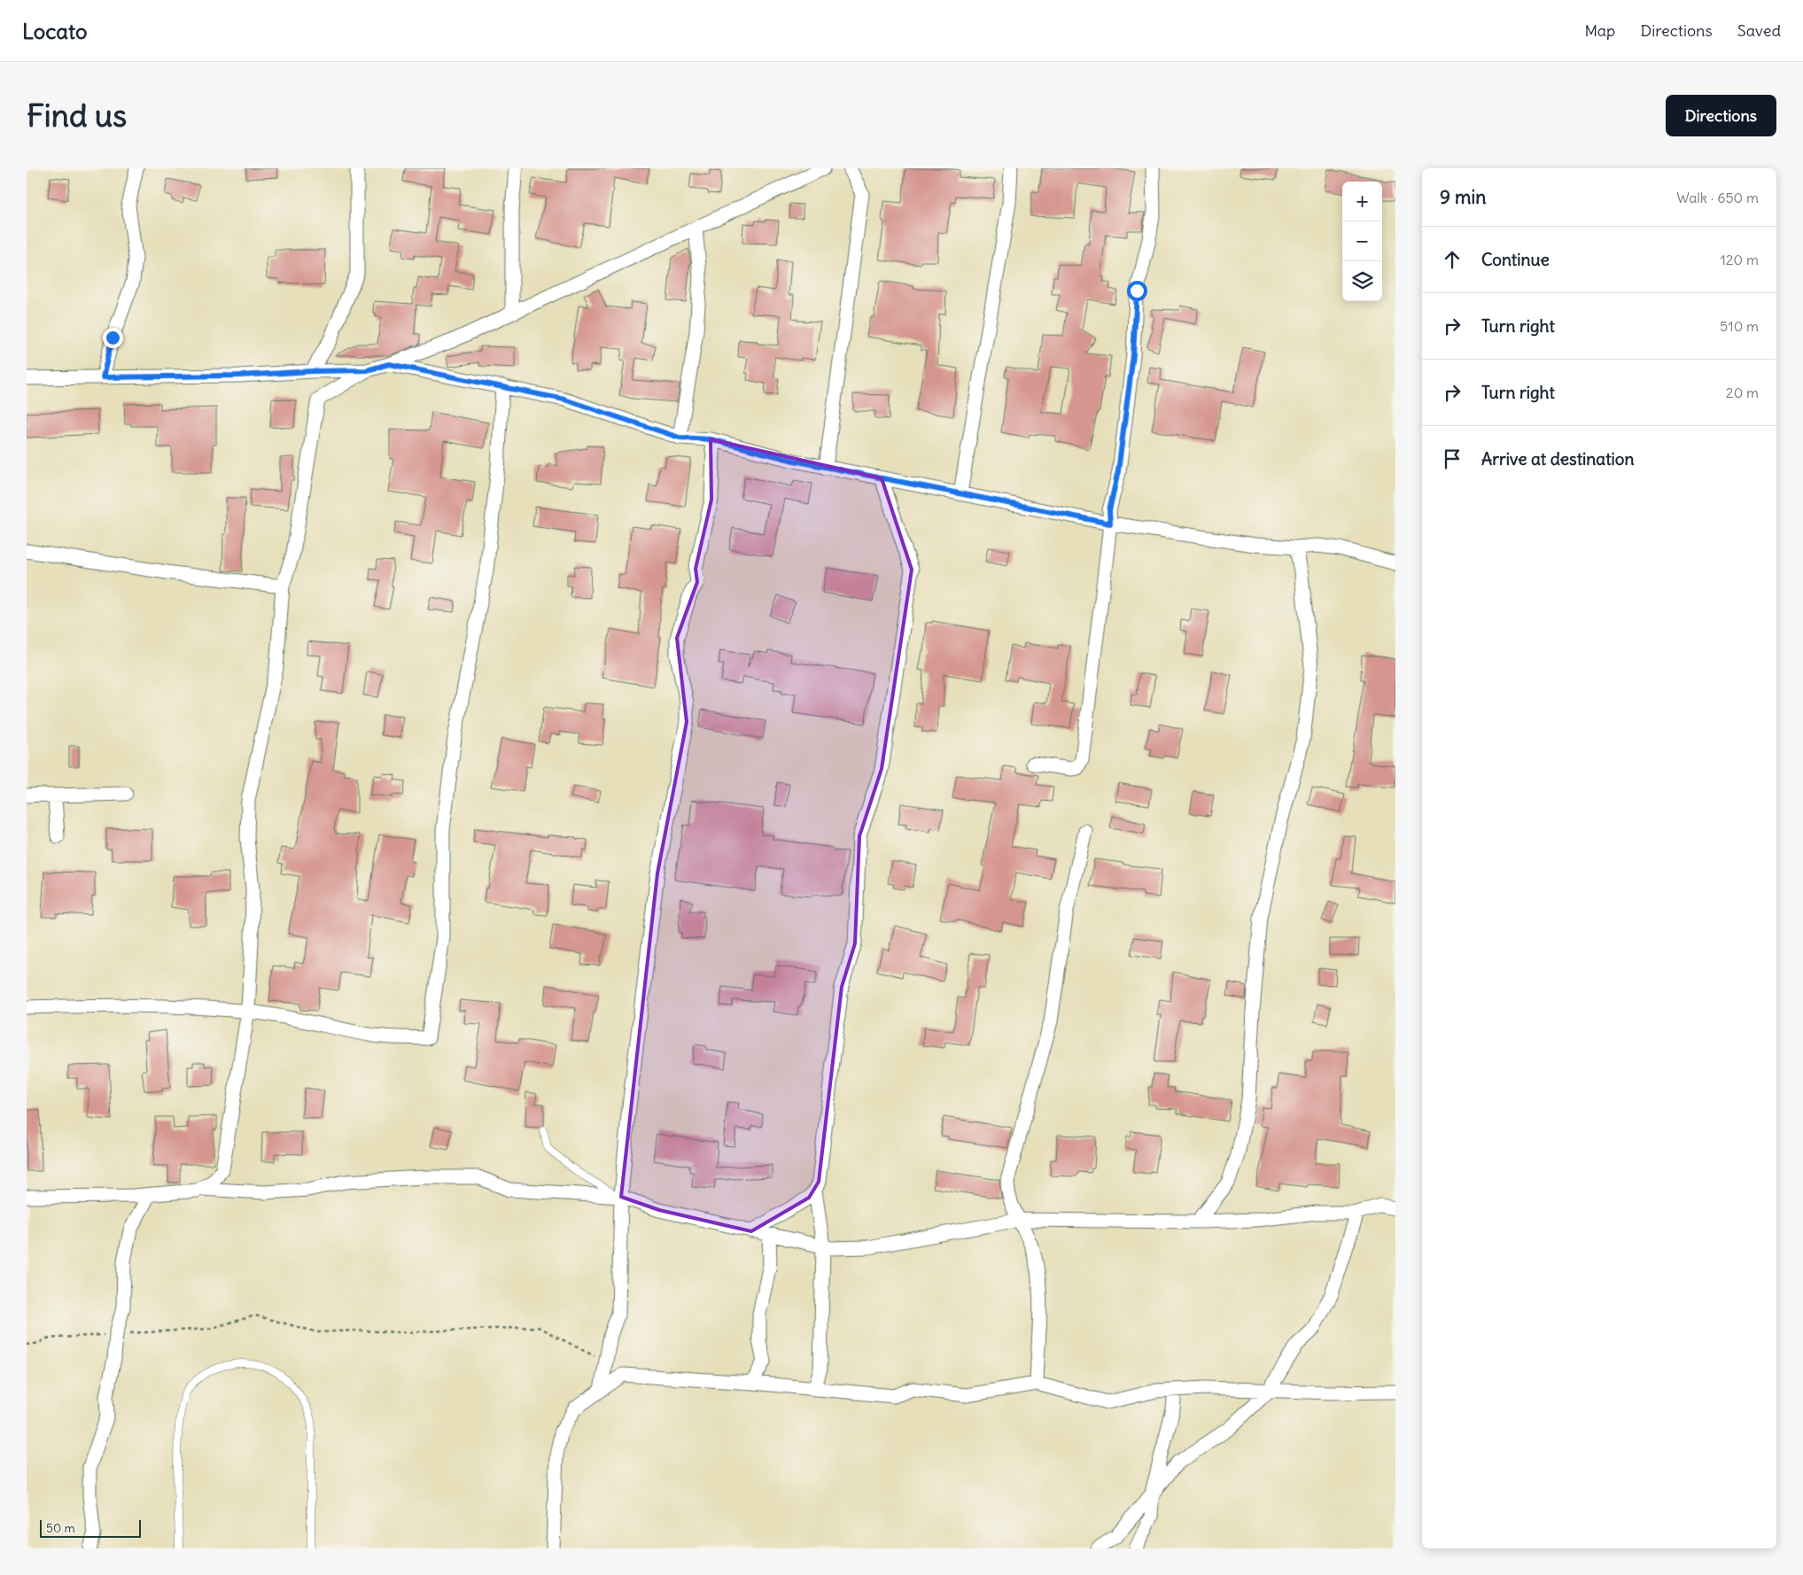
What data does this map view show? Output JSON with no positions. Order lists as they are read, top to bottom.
{
  "scale_bar": "50 m",
  "page": {
    "header": "Locato",
    "nav": ["Map", "Directions", "Saved"],
    "buttons": "Directions",
    "title": "Find us",
    "heading": ["9 min", "Walk · 650 m"],
    "map_buttons": ["+", "−"],
    "list": [
      ["Continue", "120 m"],
      ["Turn right", "510 m"],
      ["Turn right", "20 m"],
      "Arrive at destination"
    ],
    "scale": "50 m"
  }
}
